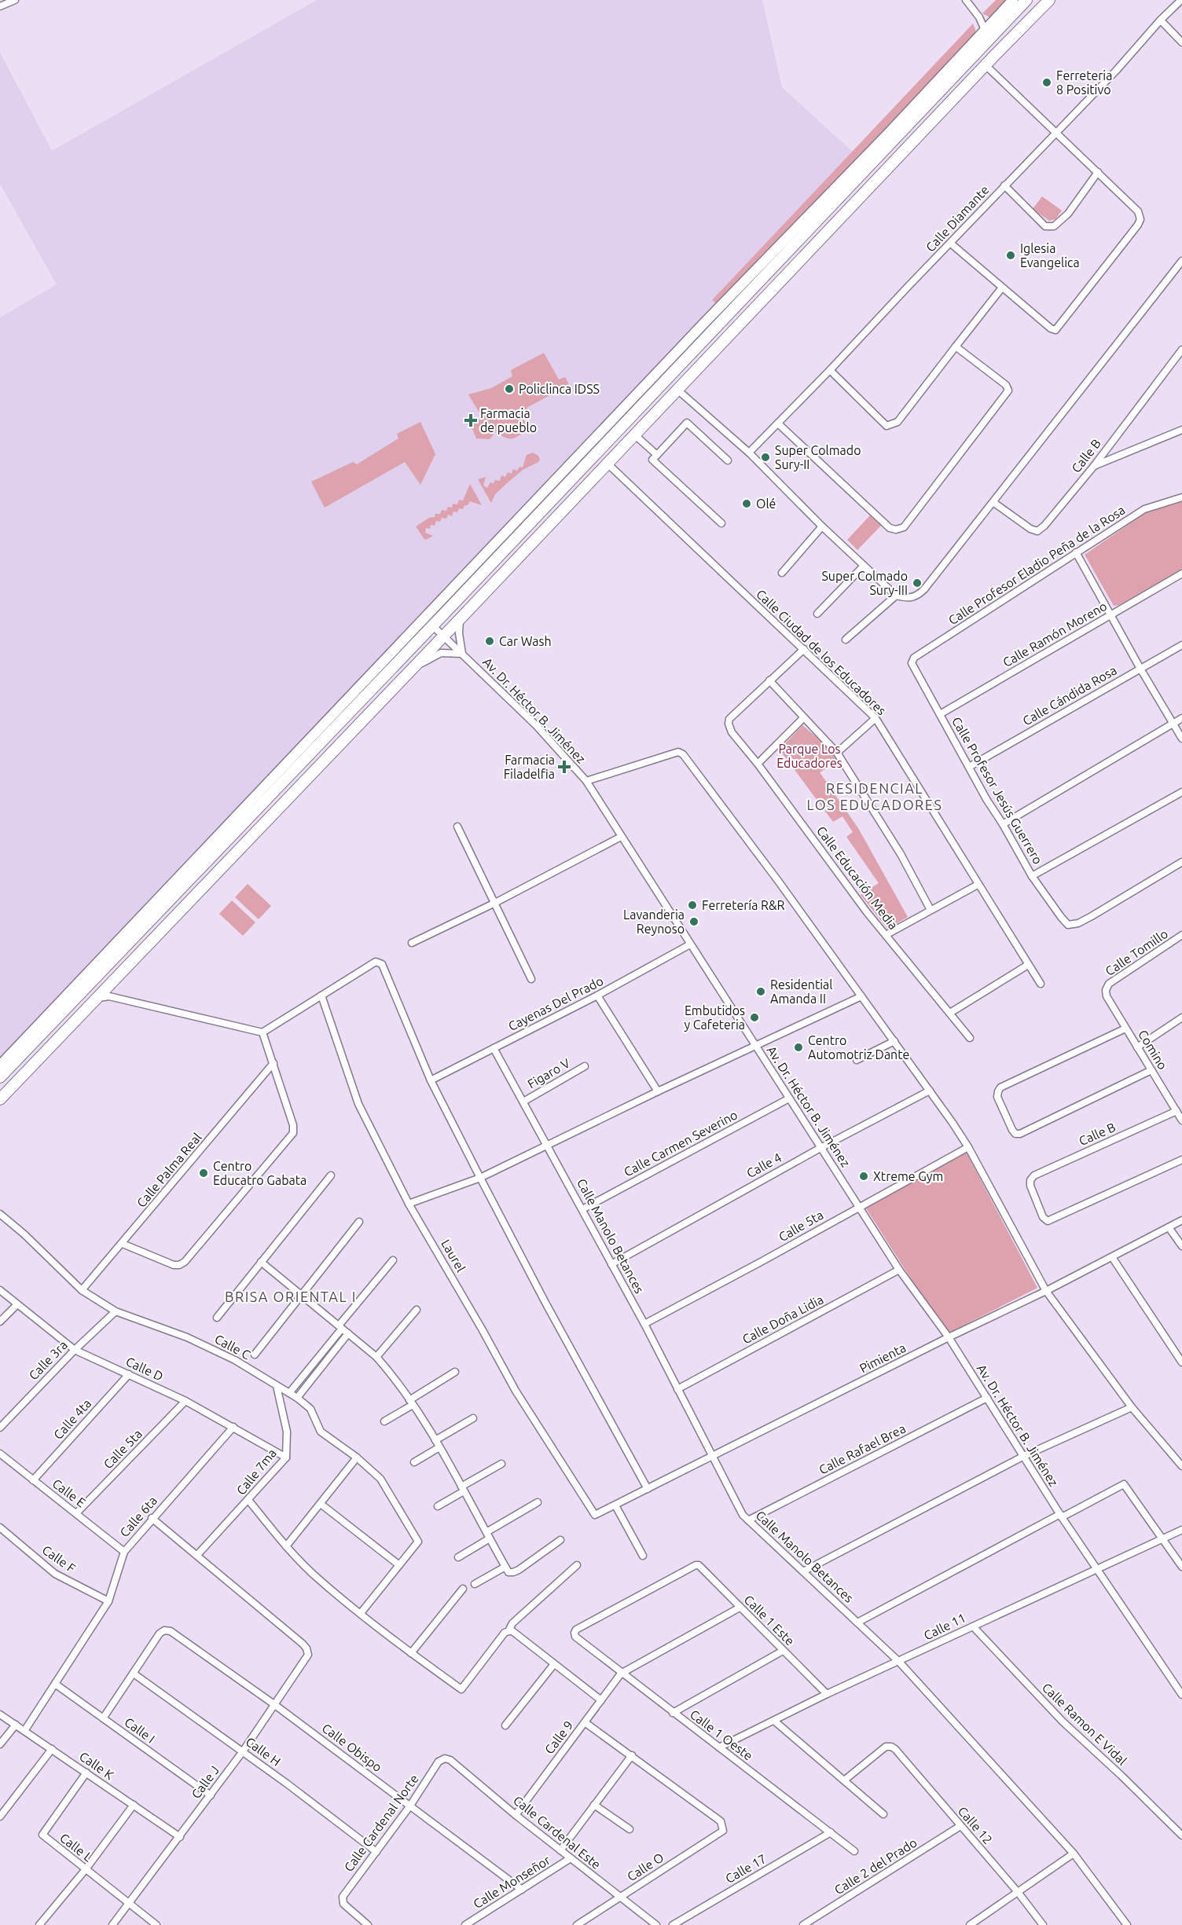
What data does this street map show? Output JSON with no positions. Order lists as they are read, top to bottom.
{
  "streets": {
    "street": [
      "Calle Diamante",
      "Calle B",
      "Calle Profesor Eladio Peña de la Rosa",
      "Calle Ramón Moreno",
      "Calle Ciudad de los Educadores",
      "Calle Cándida Rosa",
      "Av. Dr. Héctor B. Jiménez",
      "Calle Profesor Jesús Guerrero",
      "Calle Educación Media",
      "Calle Tomillo",
      "Cayenas Del Prado",
      "Comino",
      "Figaro V",
      "Calle Carmen Severino",
      "Calle 4",
      "Calle Palma Real",
      "Calle 5ta",
      "Calle Manolo Betances",
      "Laurel",
      "Calle Doña Lidia",
      "Calle C",
      "Pimienta",
      "Calle 3ra",
      "Calle D",
      "Calle 4ta",
      "Calle Rafael Brea",
      "Calle 7ma",
      "Calle E",
      "Calle 6ta",
      "Calle F",
      "Calle 1 Este",
      "Calle 11",
      "Calle Ramon E Vidal",
      "Calle I",
      "Calle 1 Oeste",
      "Calle 9",
      "Calle Obispo",
      "Calle H",
      "Calle K",
      "Calle J",
      "Calle Cardenal Norte",
      "Calle 12",
      "Calle Cardenal Este",
      "Calle L",
      "Calle 2 del Prado",
      "Calle O",
      "Calle 17",
      "Calle Monseñor"
    ]
  },
  "crossings": [
    ["Calle B", "Comino"],
    ["Calle Profesor Eladio Peña de la Rosa", "Calle Profesor Jesús Guerrero"],
    ["Calle Ramón Moreno", "Calle Profesor Jesús Guerrero"],
    ["Calle Ciudad de los Educadores", "Calle Educación Media"],
    ["Calle Cándida Rosa", "Calle Profesor Jesús Guerrero"],
    ["Av. Dr. Héctor B. Jiménez", "Cayenas Del Prado"],
    ["Av. Dr. Héctor B. Jiménez", "Calle Carmen Severino"],
    ["Av. Dr. Héctor B. Jiménez", "Calle 4"],
    ["Av. Dr. Héctor B. Jiménez", "Calle 5ta"],
    ["Av. Dr. Héctor B. Jiménez", "Calle Doña Lidia"],
    ["Av. Dr. Héctor B. Jiménez", "Pimienta"],
    ["Av. Dr. Héctor B. Jiménez", "Calle Rafael Brea"],
    ["Av. Dr. Héctor B. Jiménez", "Calle 11"],
    ["Calle Tomillo", "Comino"],
    ["Cayenas Del Prado", "Calle Manolo Betances"],
    ["Figaro V", "Calle Manolo Betances"],
    ["Calle Carmen Severino", "Calle Manolo Betances"],
    ["Calle 4", "Calle Manolo Betances"],
    ["Calle Palma Real", "Calle C"],
    ["Calle 5ta", "Calle Manolo Betances"],
    ["Calle 5ta", "Calle D"],
    ["Calle 5ta", "Calle E"],
    ["Calle Manolo Betances", "Calle Doña Lidia"],
    ["Calle Manolo Betances", "Pimienta"],
    ["Calle Manolo Betances", "Calle Rafael Brea"],
    ["Calle Manolo Betances", "Calle 11"],
    ["Laurel", "Pimienta"],
    ["Calle C", "Calle 3ra"],
    ["Calle C", "Calle 7ma"],
    ["Calle 3ra", "Calle D"],
    ["Calle D", "Calle 4ta"],
    ["Calle D", "Calle 7ma"],
    ["Calle D", "Calle 6ta"],
    ["Calle 4ta", "Calle E"],
    ["Calle 7ma", "Calle J"],
    ["Calle E", "Calle 6ta"],
    ["Calle 6ta", "Calle F"],
    ["Calle 6ta", "Calle I"],
    ["Calle 6ta", "Calle K"],
    ["Calle 1 Este", "Calle 11"],
    ["Calle 1 Este", "Calle 1 Oeste"],
    ["Calle 11", "Calle Ramon E Vidal"],
    ["Calle 11", "Calle 1 Oeste"],
    ["Calle I", "Calle J"],
    ["Calle 1 Oeste", "Calle 9"],
    ["Calle 1 Oeste", "Calle 17"],
    ["Calle 9", "Calle Cardenal Este"],
    ["Calle Obispo", "Calle H"],
    ["Calle Obispo", "Calle J"],
    ["Calle Obispo", "Calle Cardenal Norte"],
    ["Calle Obispo", "Calle Monseñor"],
    ["Calle H", "Calle J"],
    ["Calle H", "Calle Cardenal Norte"],
    ["Calle K", "Calle J"],
    ["Calle K", "Calle L"],
    ["Calle J", "Calle L"],
    ["Calle Cardenal Norte", "Calle Cardenal Este"],
    ["Calle 12", "Calle 2 del Prado"],
    ["Calle Cardenal Este", "Calle O"],
    ["Calle Cardenal Este", "Calle Monseñor"]
  ],
  "districts": ["RESIDENCIAL LOS EDUCADORES", "BRISA ORIENTAL I"],
  "parks": ["Parque Los Educadores"],
  "places": {
    "other": [
      "Ferreteria 8 Positivo",
      "Iglesia Evangelica",
      "Policlinca IDSS",
      "Super Colmado Sury-II",
      "Olé",
      "Super Colmado Sury-III",
      "Car Wash",
      "Ferretería R&R",
      "Lavanderia Reynoso",
      "Residential Amanda II",
      "Embutidos y Cafeteria",
      "Centro Automotriz Dante",
      "Centro Educatro Gabata",
      "Xtreme Gym"
    ],
    "health": ["Farmacia de pueblo", "Farmacia Filadelfia"]
  }
}
